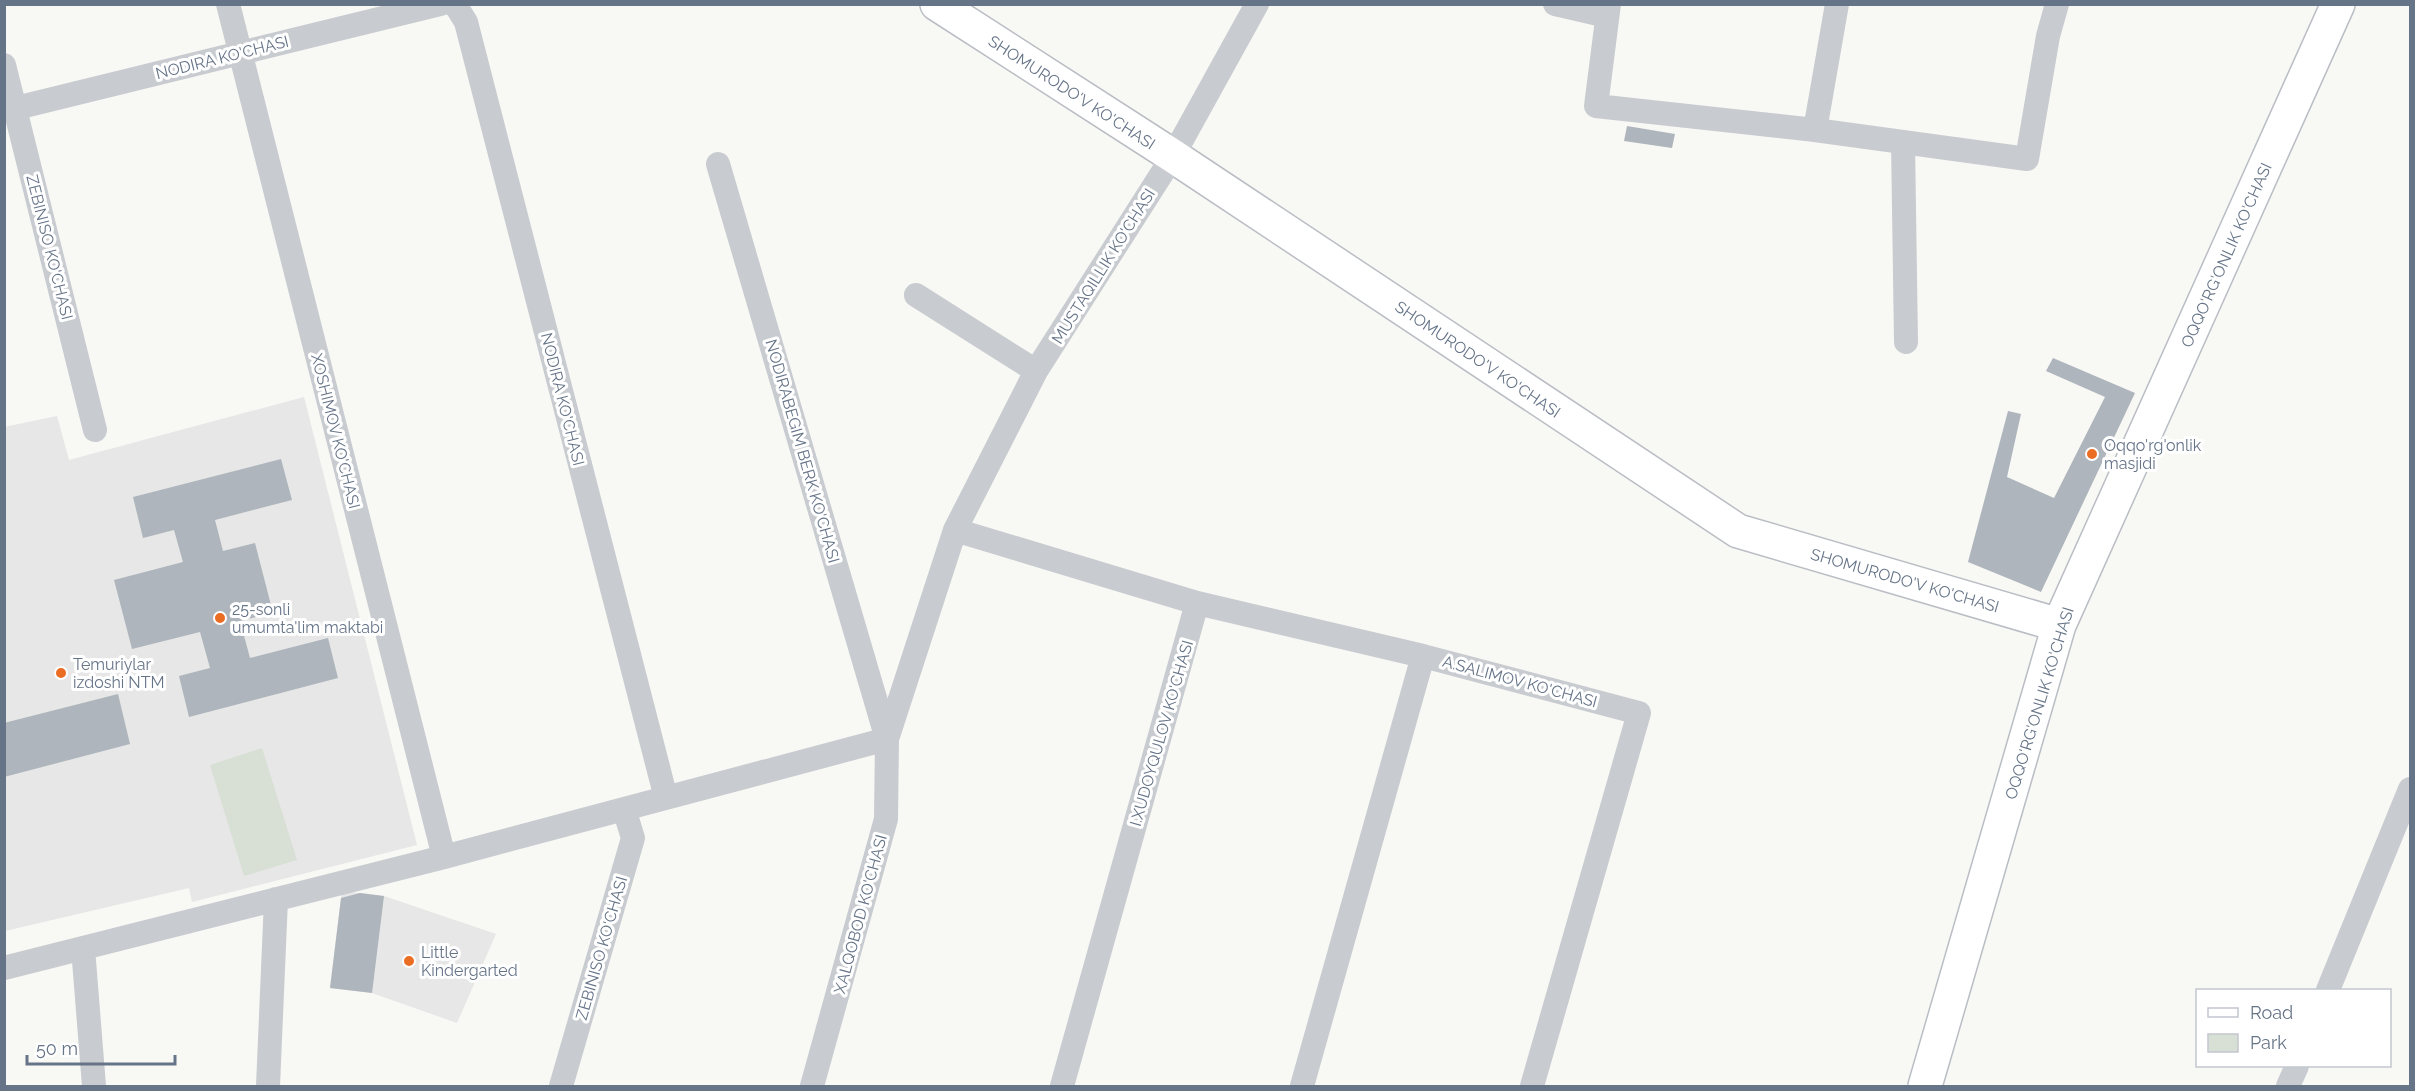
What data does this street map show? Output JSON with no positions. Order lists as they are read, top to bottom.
{
  "streets": {
    "street": [
      "NODIRA KO'CHASI",
      "SHOMURODO'V KO'CHASI",
      "ZEBINISO KO'CHASI",
      "OQQO'RG'ONLIK KO'CHASI",
      "MUSTAQILLIK KO'CHASI",
      "XOSHIMOV KO'CHASI",
      "NODIRABEGIM BERK KO'CHASI",
      "A.SALIMOV KO'CHASI",
      "I.XUDOYQULOV KO'CHASI",
      "XALQOBOD KO'CHASI"
    ]
  },
  "crossings": [
    ["NODIRA KO'CHASI", "ZEBINISO KO'CHASI"],
    ["NODIRA KO'CHASI", "XOSHIMOV KO'CHASI"],
    ["SHOMURODO'V KO'CHASI", "OQQO'RG'ONLIK KO'CHASI"],
    ["SHOMURODO'V KO'CHASI", "MUSTAQILLIK KO'CHASI"],
    ["MUSTAQILLIK KO'CHASI", "NODIRABEGIM BERK KO'CHASI"],
    ["MUSTAQILLIK KO'CHASI", "XALQOBOD KO'CHASI"],
    ["NODIRABEGIM BERK KO'CHASI", "XALQOBOD KO'CHASI"]
  ],
  "places": [
    "Oqqo'rg'onlik masjidi",
    "25-sonli umumta'lim maktabi",
    "Temuriylar izdoshi NTM",
    "Little Kindergarted"
  ],
  "legend": ["Road", "Park"],
  "scale_bar": "50 m"
}
